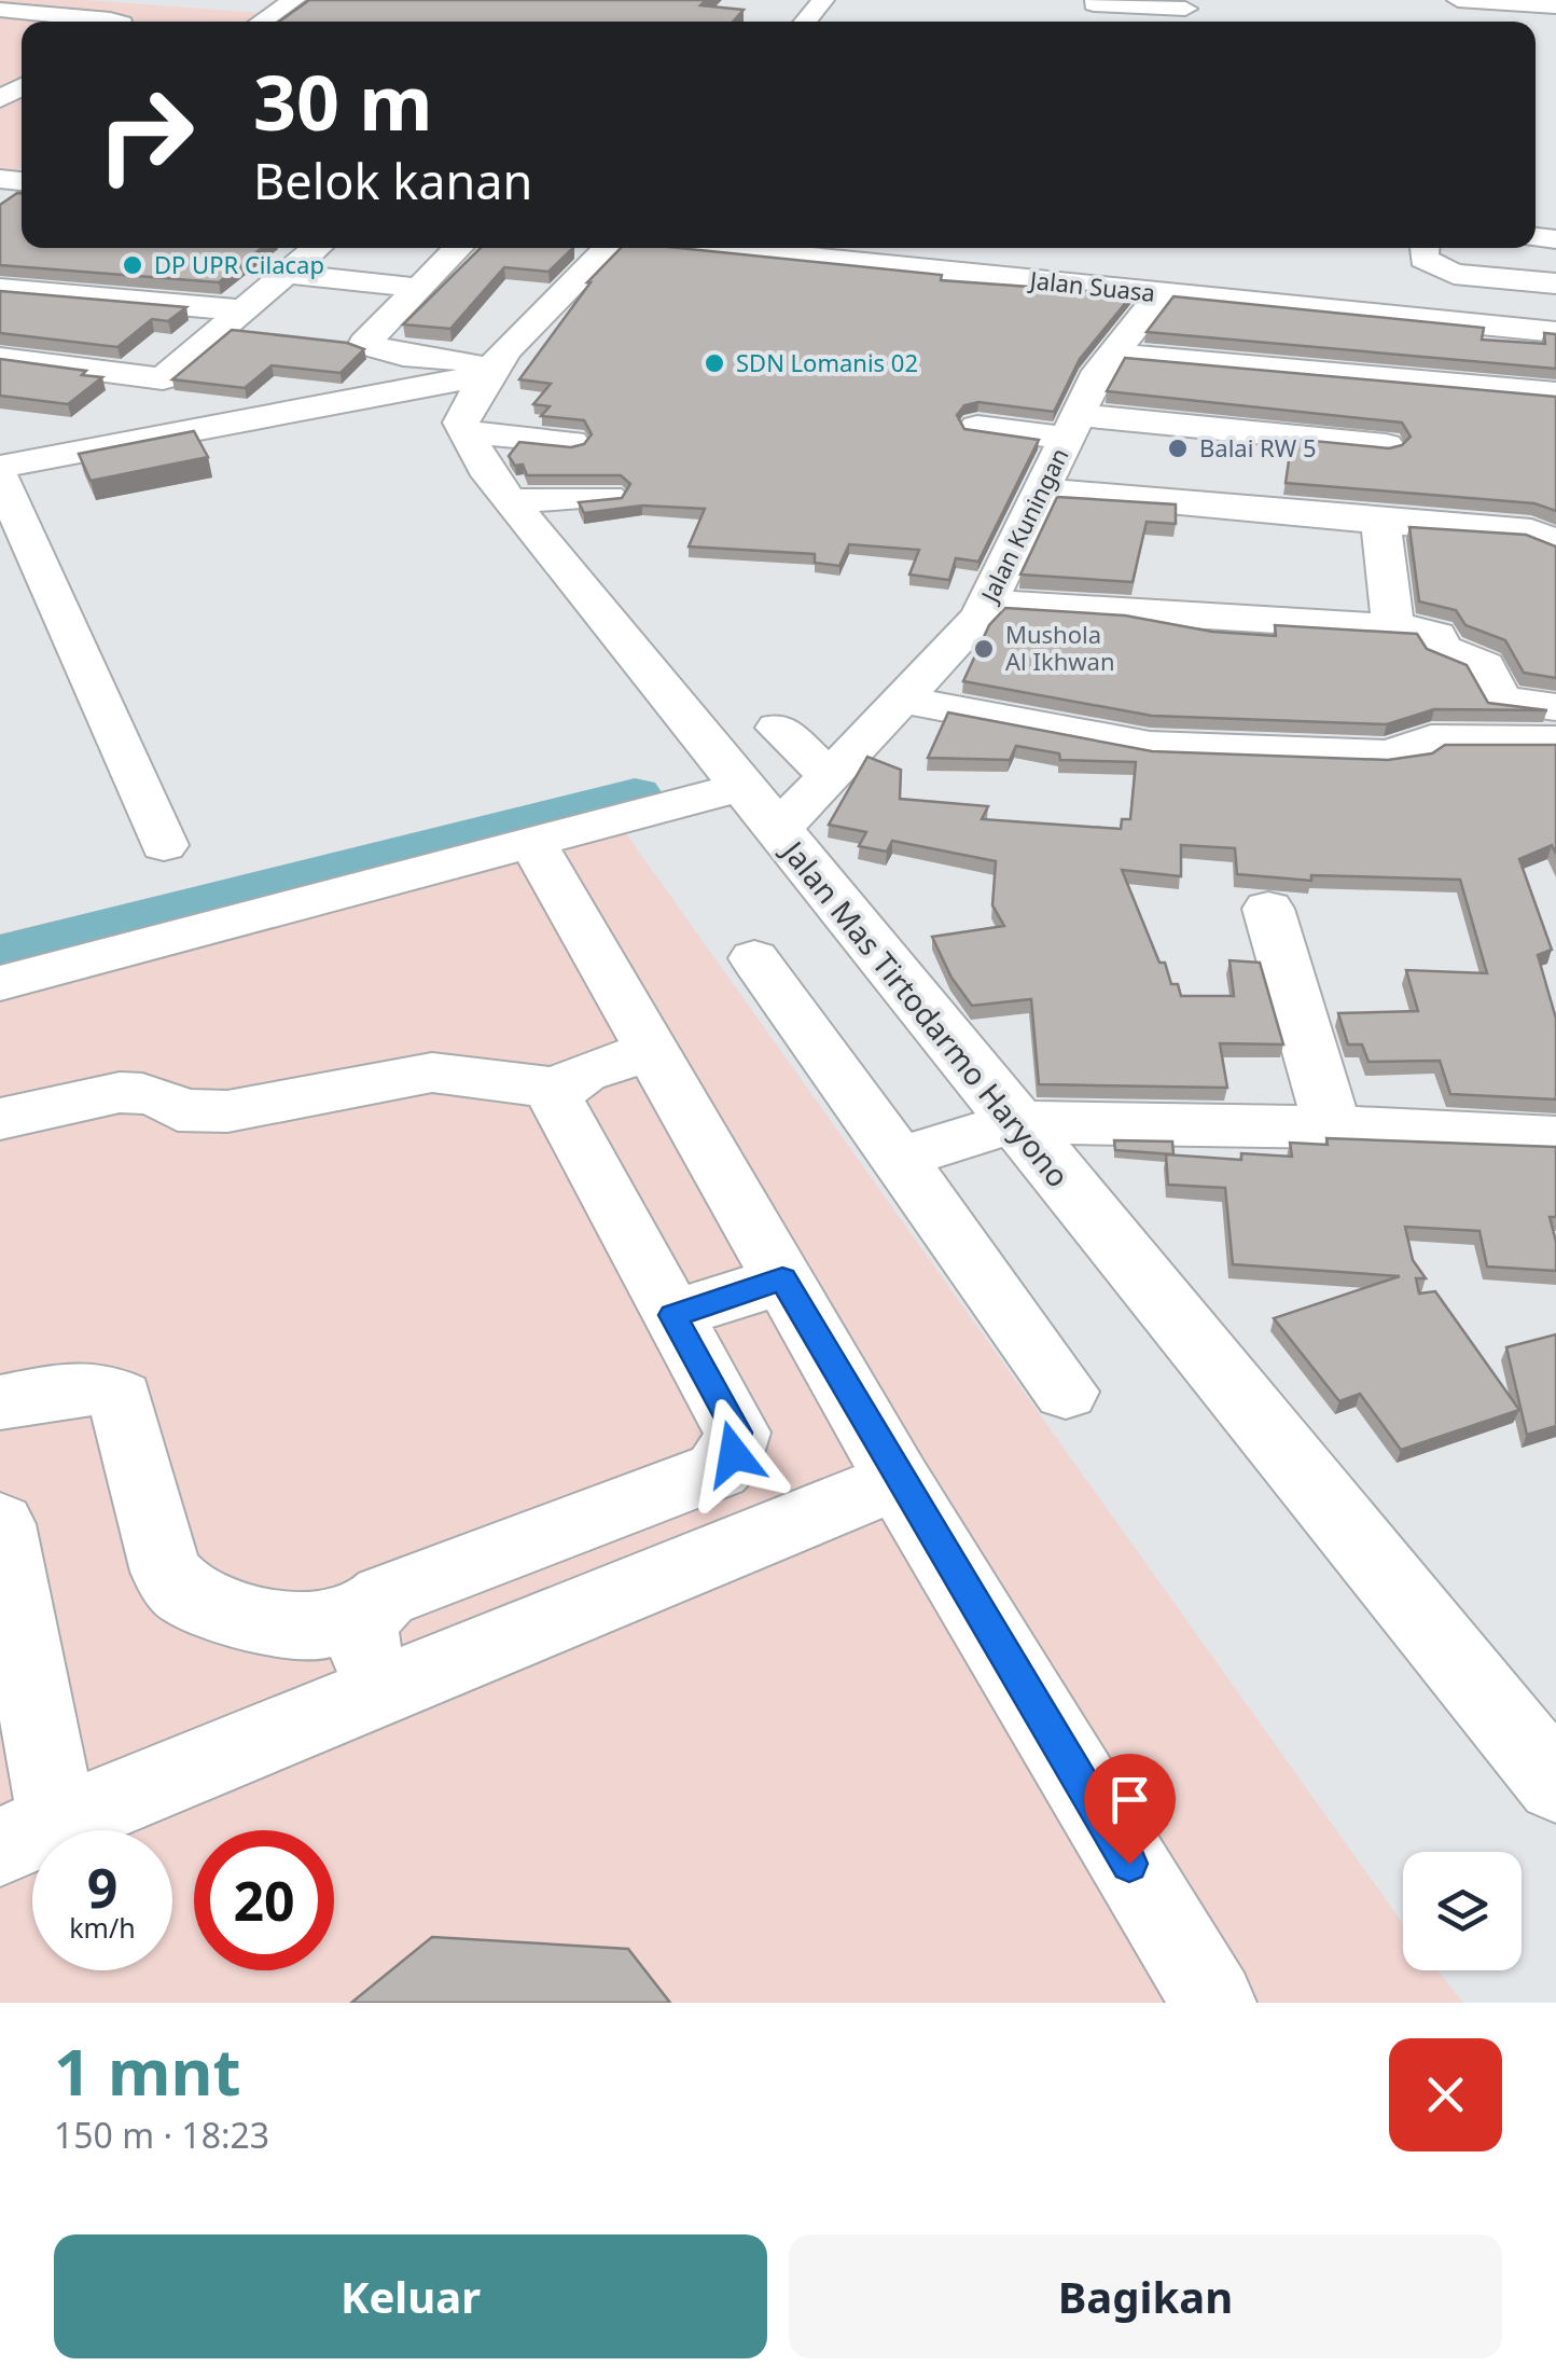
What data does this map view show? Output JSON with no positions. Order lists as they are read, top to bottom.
{
  "streets": {
    "street": ["Jalan Suasa", "Jalan Kuningan", "Jalan Mas Tirtodarmo Haryono"]
  },
  "crossings": [
    ["Jalan Suasa", "Jalan Kuningan"],
    ["Jalan Kuningan", "Jalan Mas Tirtodarmo Haryono"]
  ],
  "places": [
    "DP UPR Cilacap",
    "SDN Lomanis 02",
    "Balai RW 5",
    "Mushola Al Ikhwan"
  ],
  "page": {
    "turn": ["30 m", "Belok kanan"],
    "speed": "9 km/h",
    "limit": "20",
    "heading": ["1 mnt", "150 m · 18:23"],
    "buttons": ["Keluar", "Bagikan"]
  }
}
